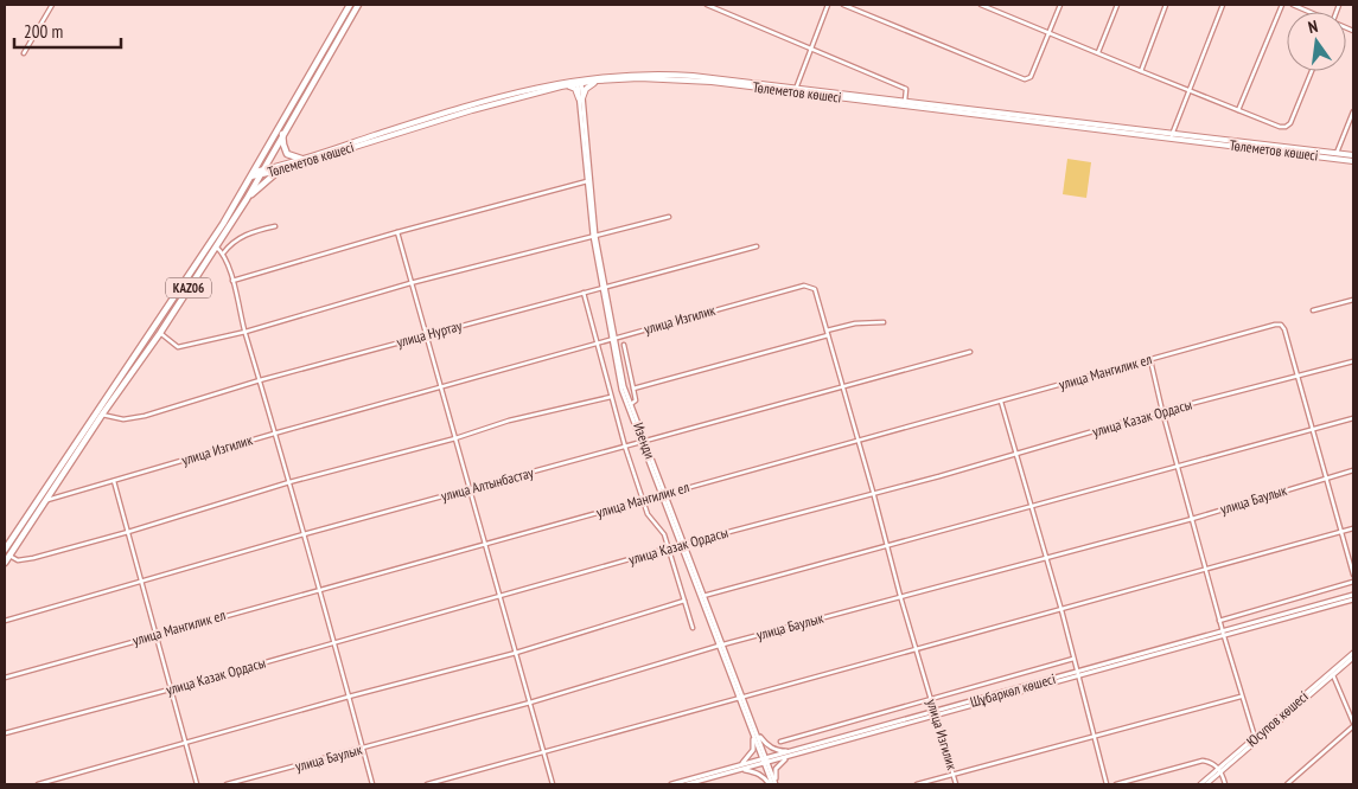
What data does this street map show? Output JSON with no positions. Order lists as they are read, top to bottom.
{
  "streets": {
    "highway": ["KАZ06"],
    "main road": ["Төлеметов көшесі"],
    "street": [
      "улица Изгилик",
      "улица Нуртау",
      "улица Мангилик ел",
      "улица Казак Ордасы",
      "Изенди",
      "улица Алтынбастау",
      "улица Баулык",
      "Шұбаркөл көшесі",
      "Юсупов көшесі"
    ]
  },
  "crossings": [
    ["Төлеметов көшесі", "KАZ06"],
    ["Төлеметов көшесі", "Изенди"],
    ["KАZ06", "улица Изгилик"],
    ["KАZ06", "улица Нуртау"],
    ["улица Изгилик", "улица Мангилик ел"],
    ["улица Изгилик", "улица Казак Ордасы"],
    ["улица Изгилик", "Изенди"],
    ["улица Изгилик", "улица Алтынбастау"],
    ["улица Изгилик", "улица Баулык"],
    ["улица Изгилик", "Шұбаркөл көшесі"],
    ["улица Нуртау", "Изенди"],
    ["улица Мангилик ел", "улица Казак Ордасы"],
    ["улица Мангилик ел", "Изенди"],
    ["улица Казак Ордасы", "Изенди"],
    ["Изенди", "улица Алтынбастау"],
    ["Изенди", "улица Баулык"],
    ["Изенди", "Шұбаркөл көшесі"]
  ],
  "scale_bar": "200 m",
  "north": "top"
}
